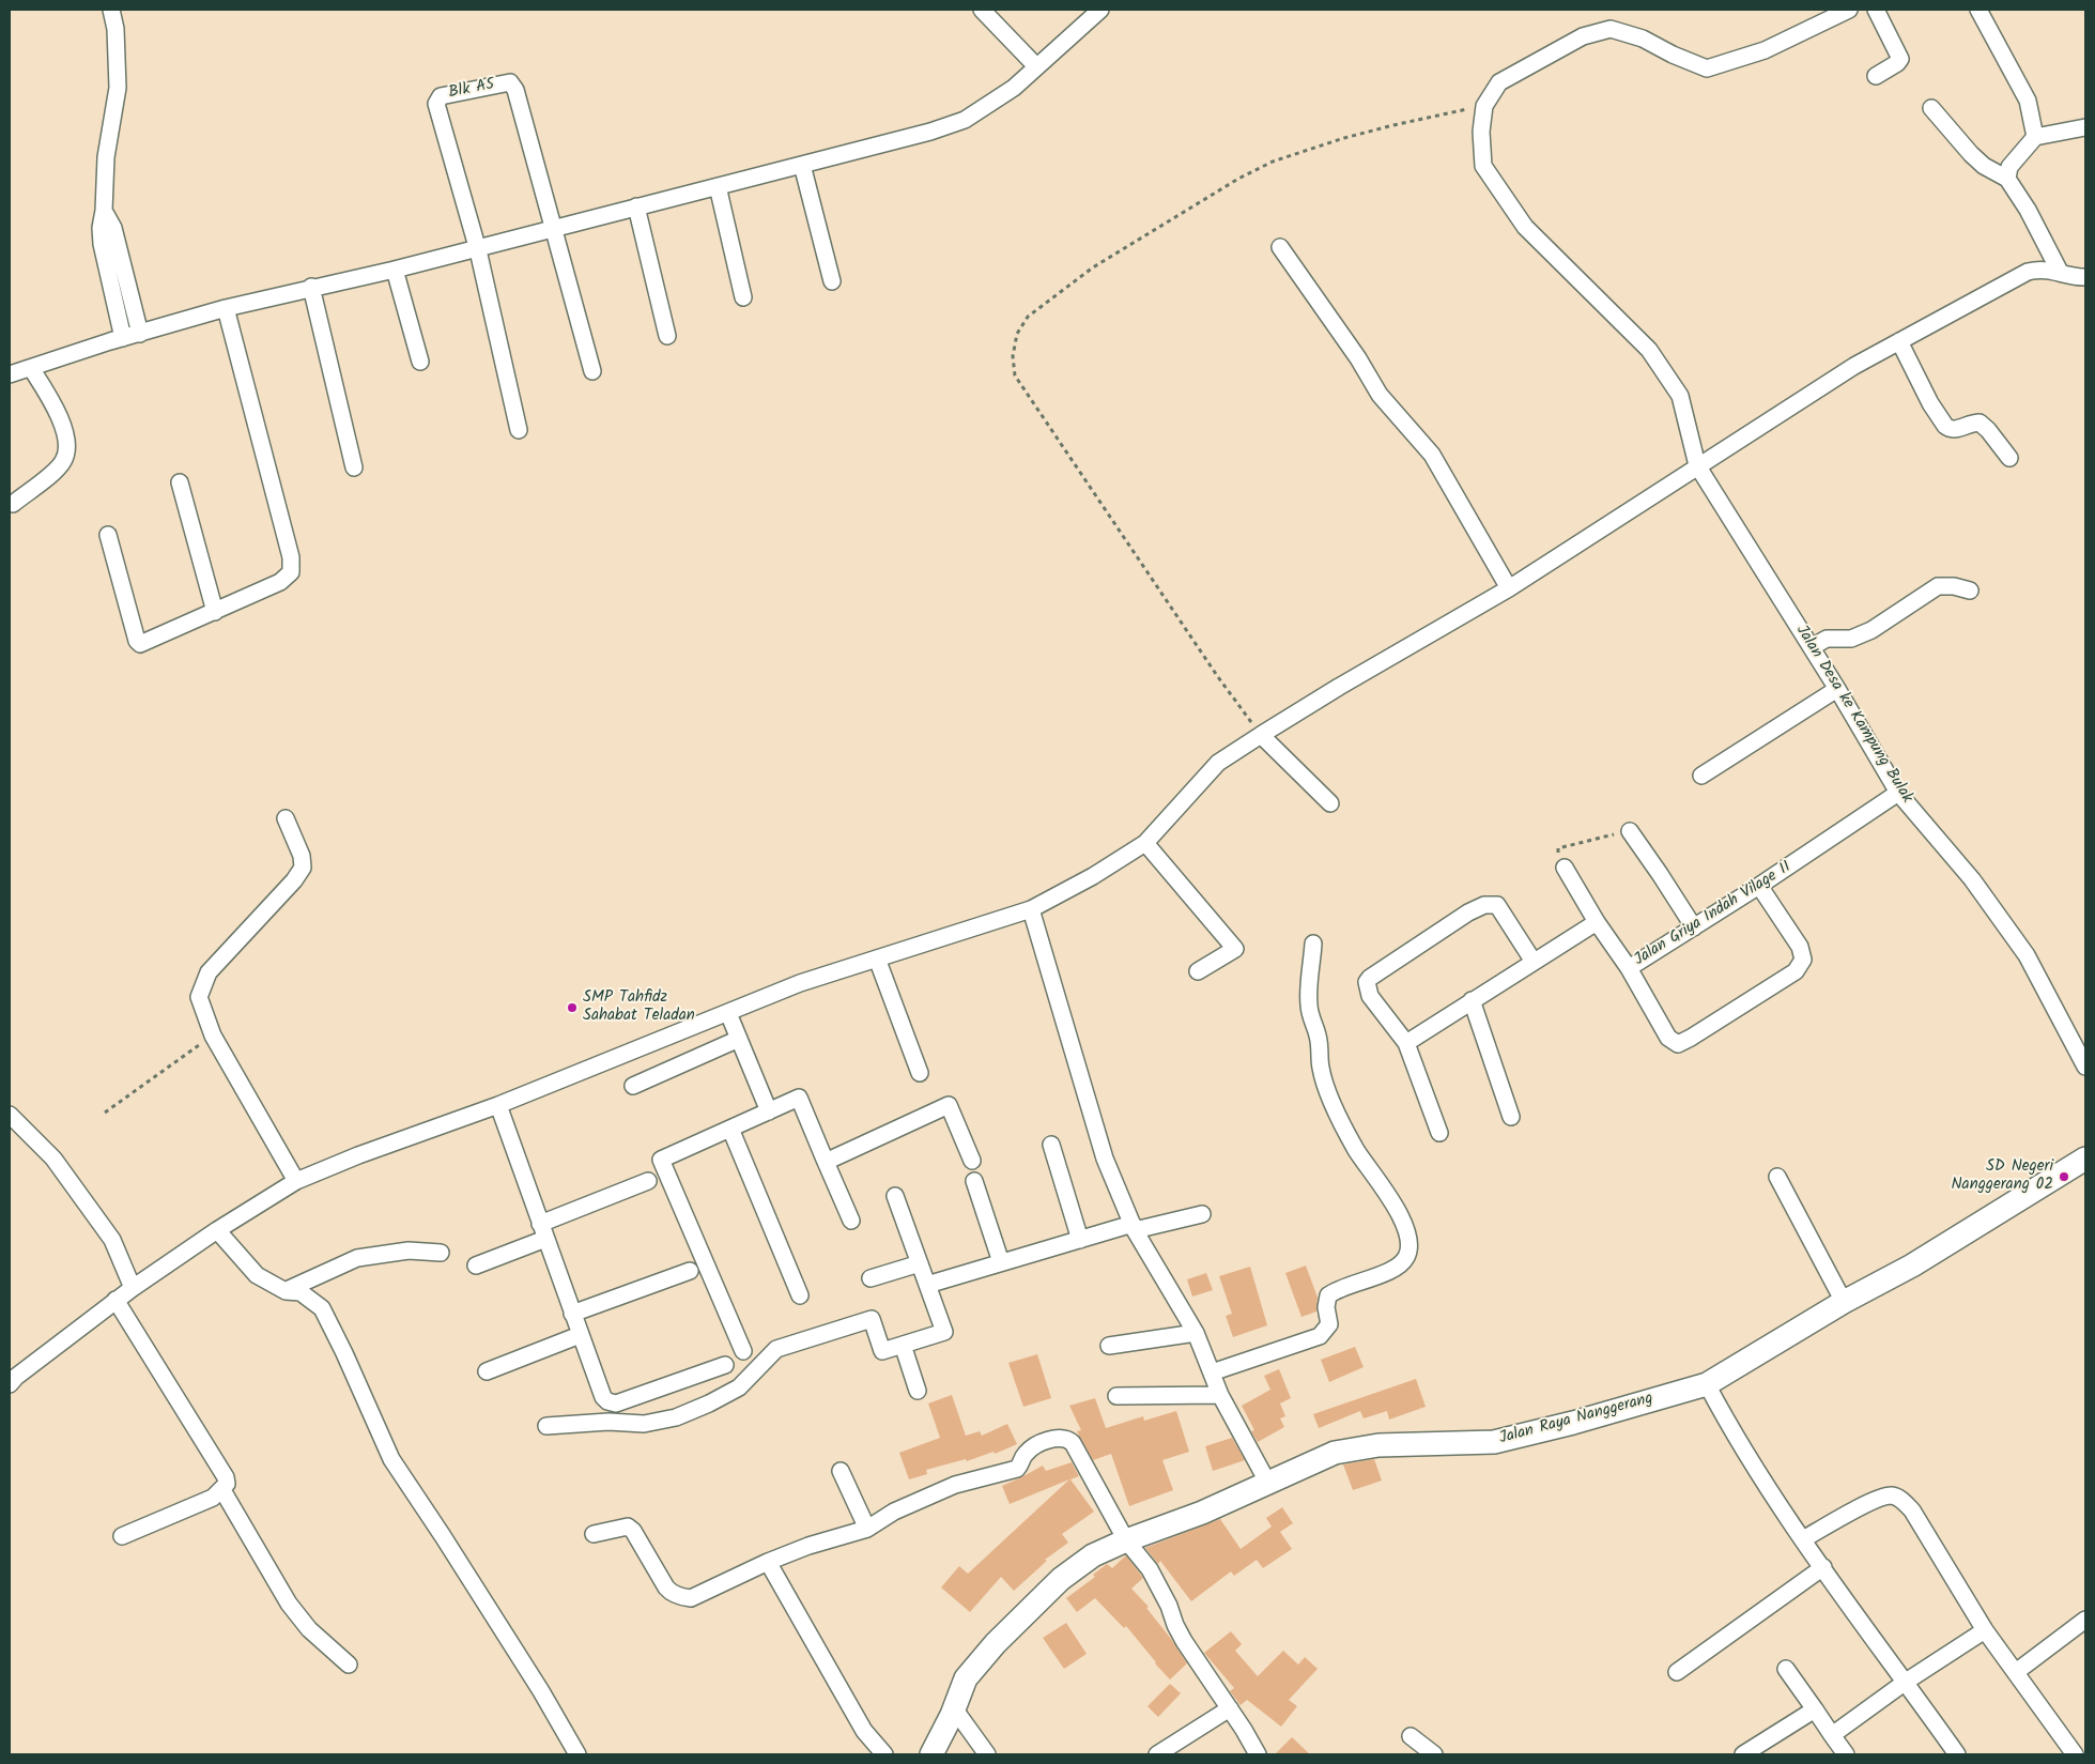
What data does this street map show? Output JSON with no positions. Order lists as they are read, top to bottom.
{
  "streets": {
    "street": [
      "Blk A5",
      "Jalan Desa ke Kampung Bulak",
      "Jalan Griya Indah Vilage II",
      "Jalan Raya Nanggerang"
    ]
  },
  "crossings": [
    ["Jalan Desa ke Kampung Bulak", "Jalan Griya Indah Vilage II"]
  ],
  "places": ["SMP Tahfidz Sahabat Teladan", "SD Negeri Nanggerang 02"]
}
